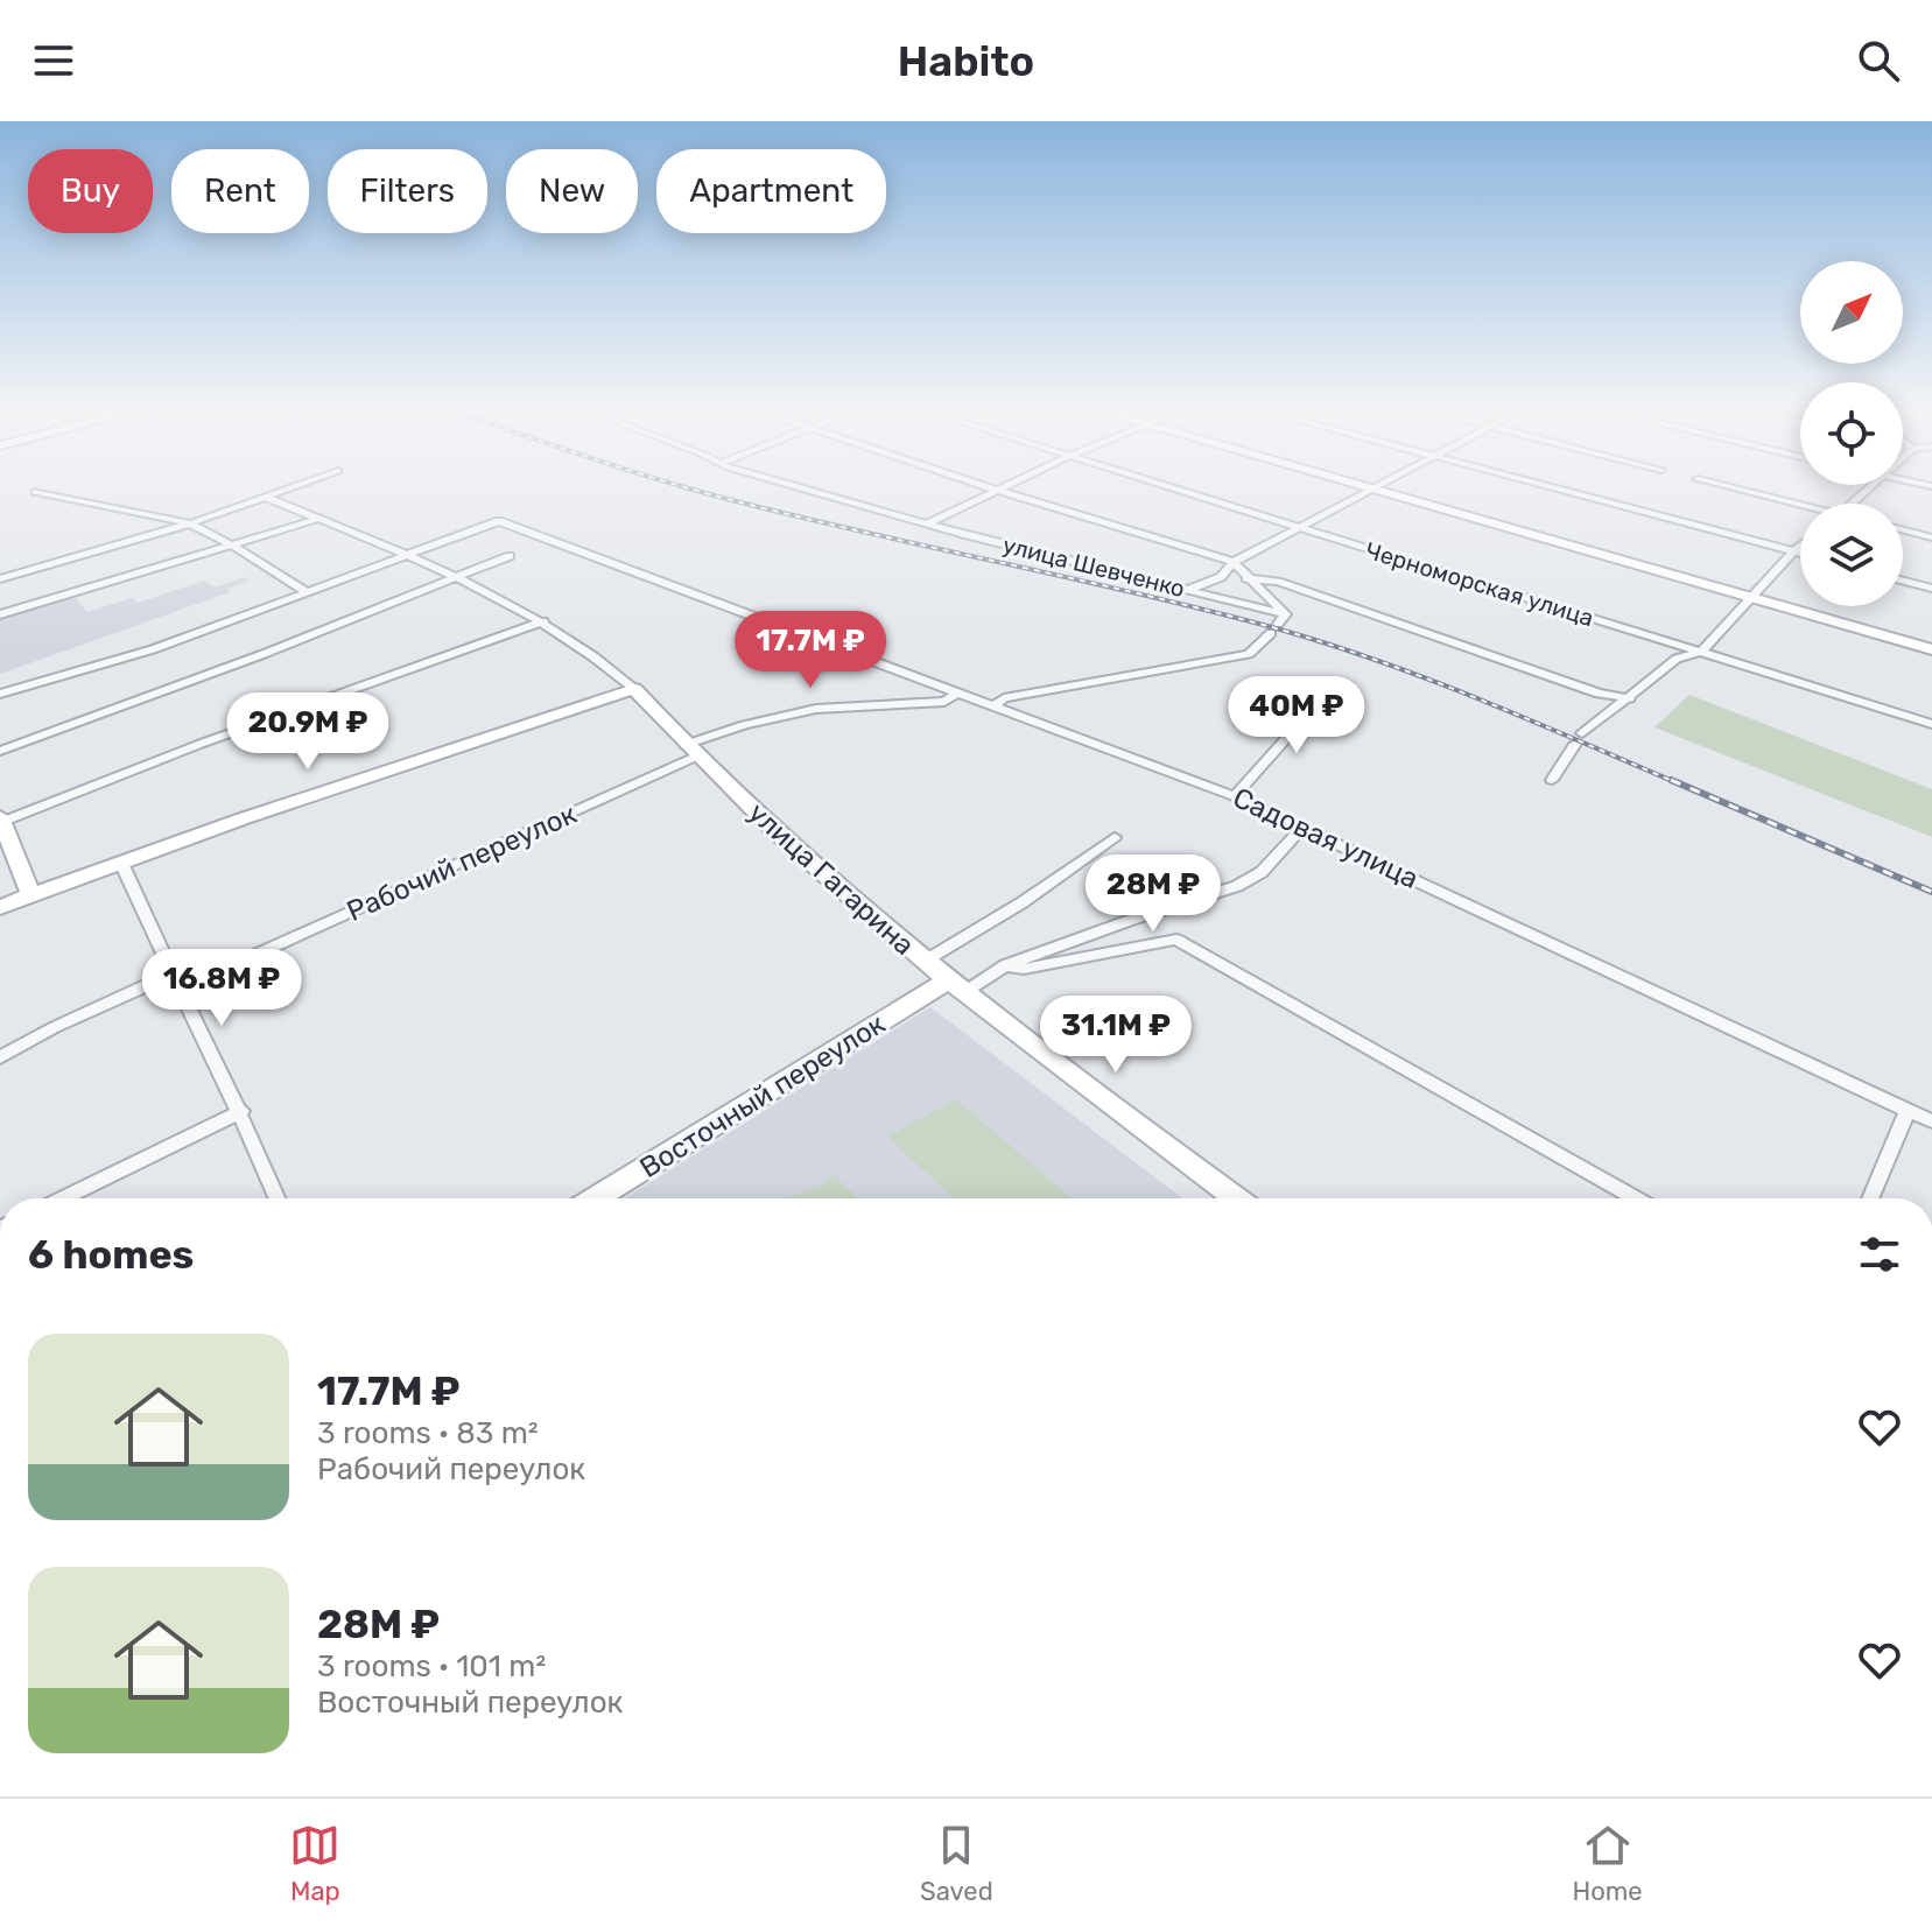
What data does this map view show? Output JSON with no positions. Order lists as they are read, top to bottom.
{
  "streets": {
    "street": [
      "улица Шевченко",
      "Черноморская улица",
      "Садовая улица",
      "Рабочий переулок",
      "улица Гагарина",
      "Восточный переулок"
    ]
  },
  "crossings": [
    ["Садовая улица", "Рабочий переулок"],
    ["Садовая улица", "улица Гагарина"],
    ["Садовая улица", "Восточный переулок"],
    ["Рабочий переулок", "улица Гагарина"],
    ["улица Гагарина", "Восточный переулок"]
  ],
  "north": "top right",
  "page": {
    "header": "Habito",
    "chip": [
      "Buy",
      "Rent",
      "Filters",
      "New",
      "Apartment"
    ],
    "price": [
      "17.7M ₽",
      "40M ₽",
      "20.9M ₽",
      "28M ₽",
      "16.8M ₽",
      "31.1M ₽"
    ],
    "heading": "6 homes",
    "list": [
      {
        "name": "17.7M ₽",
        "note": "3 rooms · 83 m² · Рабочий переулок"
      },
      {
        "name": "28M ₽",
        "note": "3 rooms · 101 m² · Восточный переулок"
      }
    ],
    "tabs": ["Map", "Saved", "Home"]
  }
}
